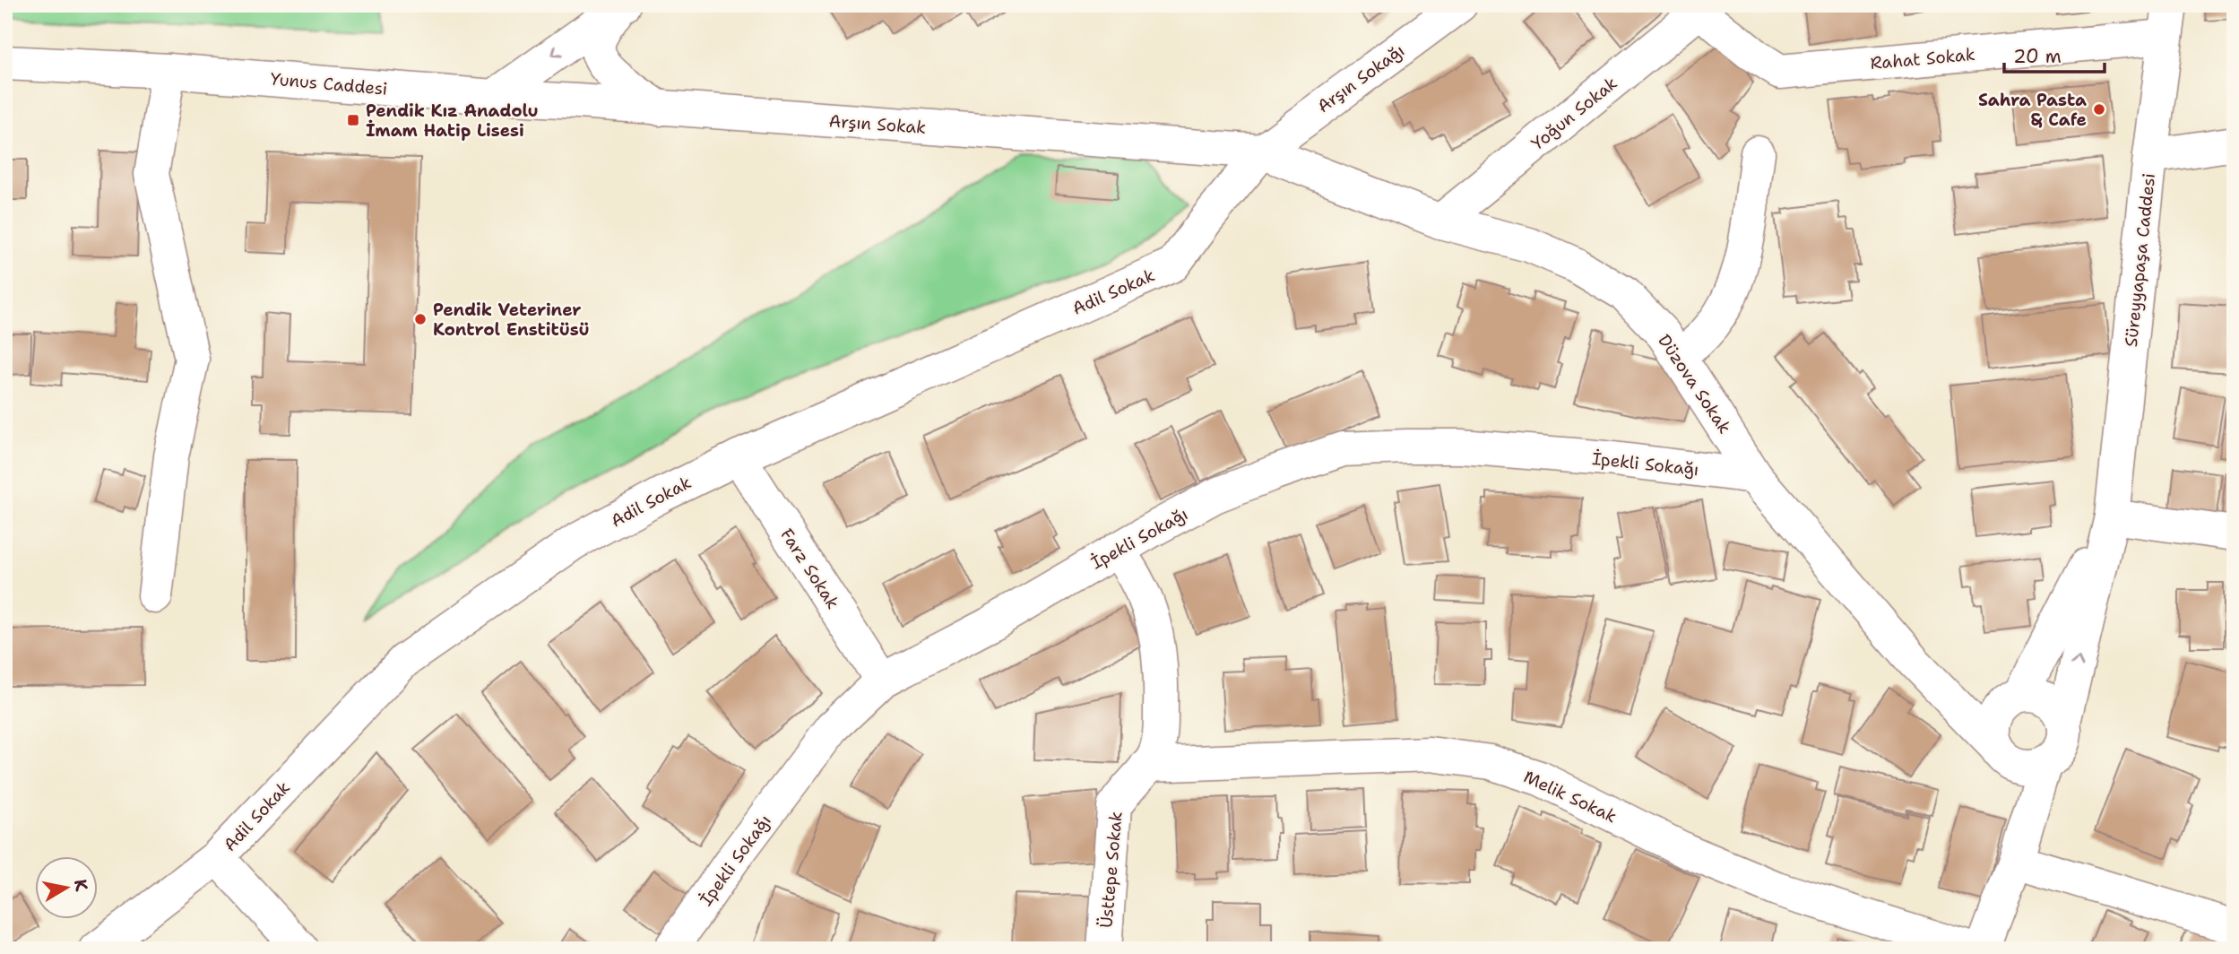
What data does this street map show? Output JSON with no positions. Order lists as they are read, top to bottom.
{
  "streets": {
    "street": [
      "Rahat Sokak",
      "Arşın Sokağı",
      "Yunus Caddesi",
      "Yoğun Sokak",
      "Arşın Sokak",
      "Süreyyapaşa Caddesi",
      "Adil Sokak",
      "Düzova Sokak",
      "İpekli Sokağı",
      "Farz Sokak",
      "Melik Sokak",
      "Üsttepe Sokak"
    ]
  },
  "crossings": [
    ["Rahat Sokak", "Yoğun Sokak"],
    ["Rahat Sokak", "Süreyyapaşa Caddesi"],
    ["Arşın Sokağı", "Arşın Sokak"],
    ["Arşın Sokağı", "Adil Sokak"],
    ["Arşın Sokağı", "Düzova Sokak"],
    ["Yunus Caddesi", "Arşın Sokak"],
    ["Yoğun Sokak", "Düzova Sokak"],
    ["Arşın Sokak", "Adil Sokak"],
    ["Arşın Sokak", "Düzova Sokak"],
    ["Süreyyapaşa Caddesi", "Düzova Sokak"],
    ["Adil Sokak", "Düzova Sokak"],
    ["Adil Sokak", "Farz Sokak"],
    ["Düzova Sokak", "İpekli Sokağı"],
    ["İpekli Sokağı", "Farz Sokak"],
    ["İpekli Sokağı", "Üsttepe Sokak"],
    ["Melik Sokak", "Üsttepe Sokak"]
  ],
  "places": {
    "other": ["Sahra Pasta & Cafe", "Pendik Veteriner Kontrol Enstitüsü"],
    "transit": ["Pendik Kız Anadolu İmam Hatip Lisesi"]
  },
  "scale_bar": "20 m",
  "north": "right"
}
